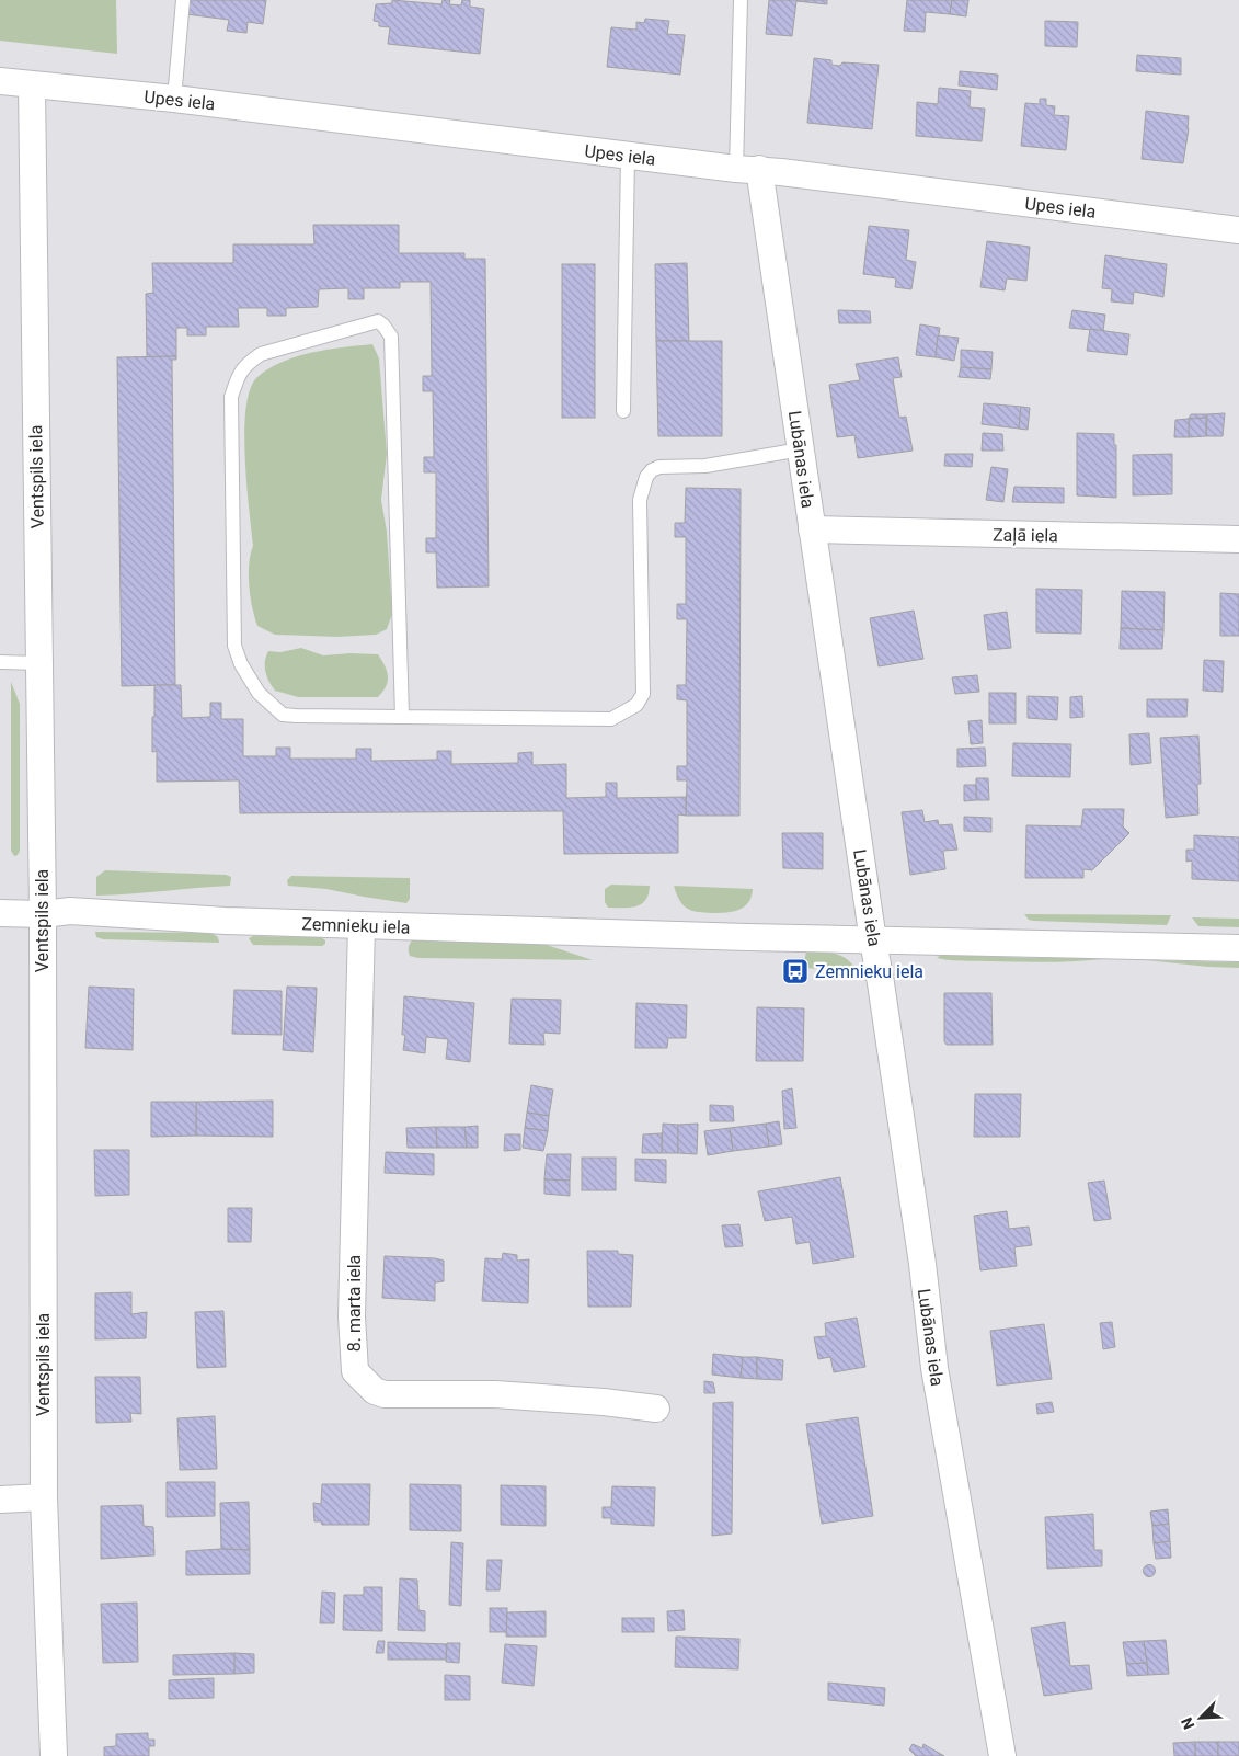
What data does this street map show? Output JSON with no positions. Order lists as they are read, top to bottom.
{
  "streets": {
    "street": [
      "Upes iela",
      "Lubānas iela",
      "Ventspils iela",
      "Zaļā iela",
      "Zemnieku iela",
      "8. marta iela"
    ]
  },
  "crossings": [
    ["Upes iela", "Lubānas iela"],
    ["Upes iela", "Ventspils iela"],
    ["Lubānas iela", "Zaļā iela"],
    ["Lubānas iela", "Zemnieku iela"],
    ["Ventspils iela", "Zemnieku iela"],
    ["Zemnieku iela", "8. marta iela"]
  ],
  "places": {
    "bus stop": ["Zemnieku iela"]
  },
  "north": "bottom left"
}
